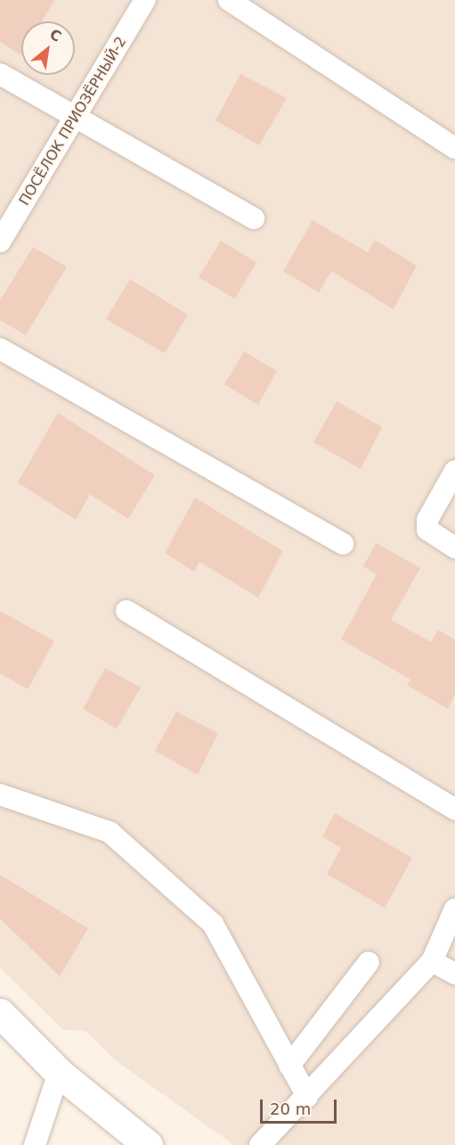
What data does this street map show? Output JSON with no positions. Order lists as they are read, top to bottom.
{
  "streets": {
    "street": ["ПОСЁЛОК ПРИОЗЁРНЫЙ-2"]
  },
  "scale_bar": "20 m",
  "north": "top right"
}
